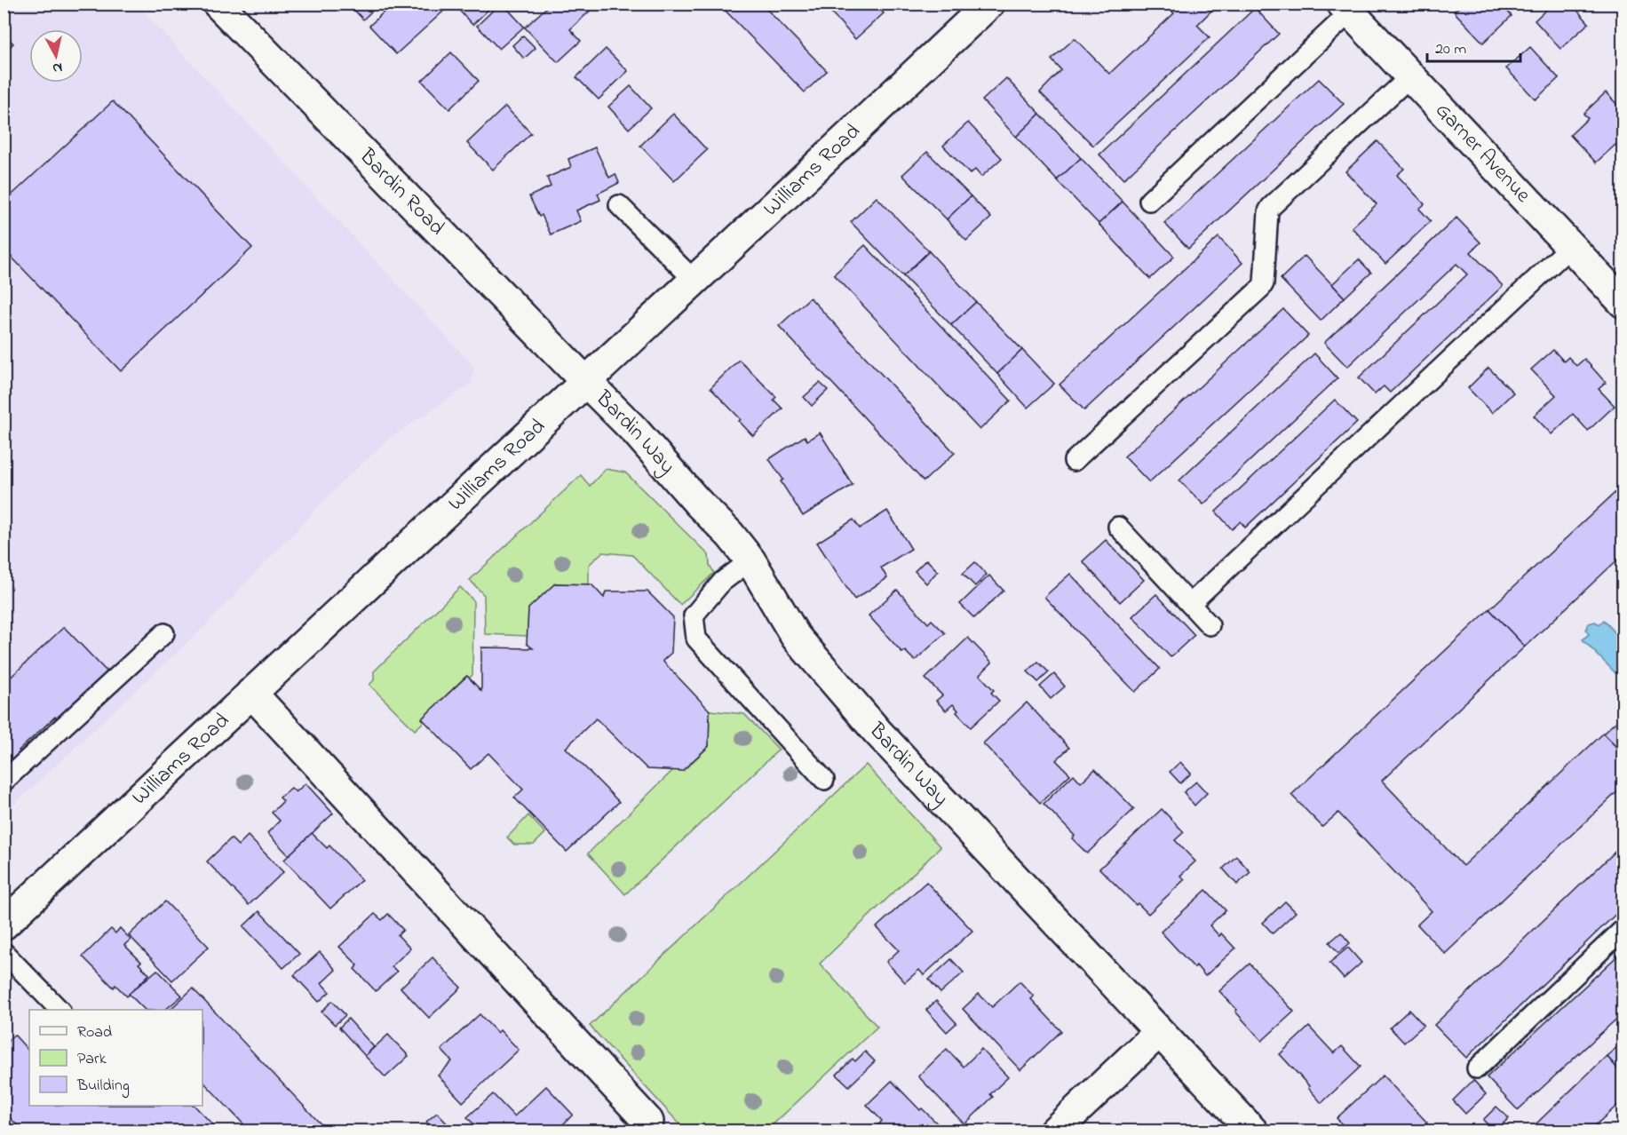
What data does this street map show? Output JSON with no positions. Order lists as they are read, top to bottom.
{
  "streets": {
    "street": [
      "Garner Avenue",
      "Williams Road",
      "Bardin Road",
      "Bardin Way"
    ]
  },
  "crossings": [
    ["Williams Road", "Bardin Road"],
    ["Williams Road", "Bardin Way"],
    ["Bardin Road", "Bardin Way"]
  ],
  "legend": ["Road", "Park", "Building"],
  "scale_bar": "20 m",
  "north": "bottom"
}
